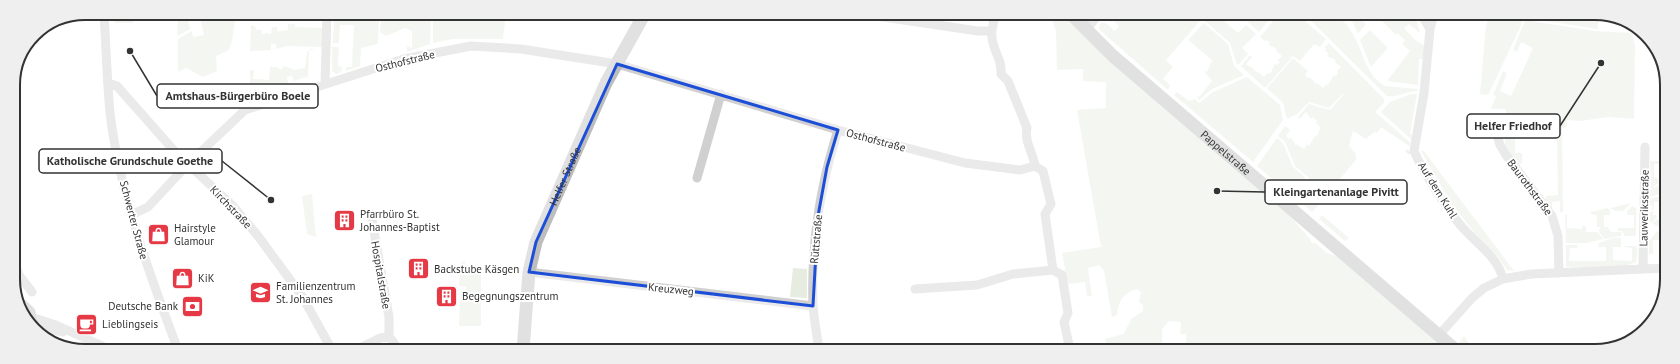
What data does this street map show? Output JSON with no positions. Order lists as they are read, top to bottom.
{
  "streets": {
    "street": [
      "Osthofstraße",
      "Pappelstraße",
      "Helfer Straße",
      "Baurothstraße",
      "Auf dem Kuhl",
      "Kirchstraße",
      "Lauweriksstraße",
      "Schwerter Straße",
      "Rüttstraße",
      "Hospitalstraße",
      "Kreuzweg"
    ]
  },
  "crossings": [
    ["Osthofstraße", "Helfer Straße"],
    ["Osthofstraße", "Kirchstraße"],
    ["Osthofstraße", "Schwerter Straße"],
    ["Osthofstraße", "Rüttstraße"],
    ["Helfer Straße", "Kreuzweg"],
    ["Kirchstraße", "Schwerter Straße"],
    ["Rüttstraße", "Kreuzweg"]
  ],
  "places": {
    "other": [
      "Amtshaus-Bürgerbüro Boele",
      "Helfer Friedhof",
      "Kleingartenanlage Pivitt",
      "Katholische Grundschule Goethe"
    ],
    "building": ["Pfarrbüro St. Johannes-Baptist", "Backstube Käsgen", "Begegnungszentrum"],
    "shop": ["Hairstyle Glamour", "KiK"],
    "school or university": ["Familienzentrum St. Johannes"],
    "bank": ["Deutsche Bank"],
    "cafe": ["Lieblingseis"]
  }
}
